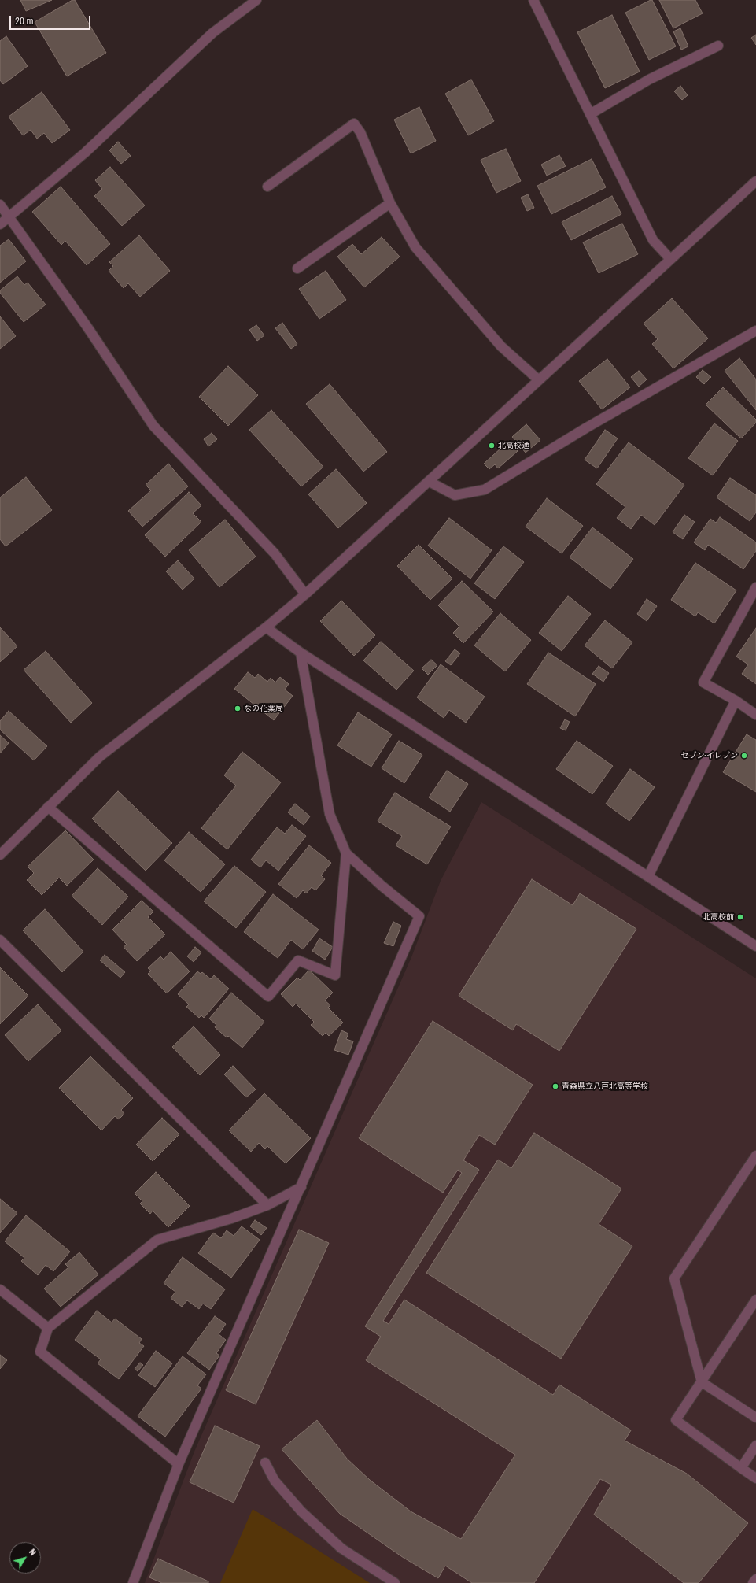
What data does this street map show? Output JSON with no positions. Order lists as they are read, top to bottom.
{
  "places": [
    "北高校通",
    "なの花薬局",
    "セブン-イレブン",
    "北高校前",
    "青森県立八戸北高等学校"
  ],
  "scale_bar": "20 m",
  "north": "top right"
}
